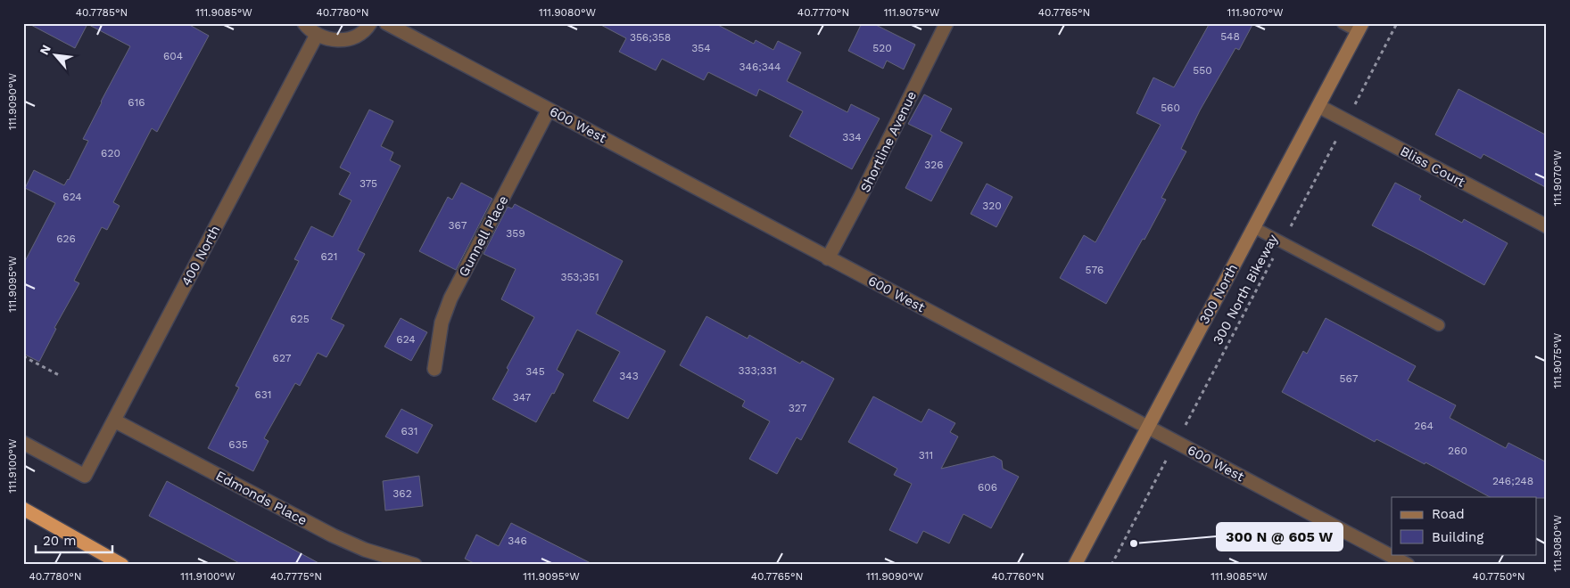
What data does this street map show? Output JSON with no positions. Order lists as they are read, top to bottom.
{
  "streets": {
    "street": [
      "600 West",
      "Shortline Avenue",
      "Bliss Court",
      "Gunnell Place",
      "400 North",
      "300 North",
      "Edmonds Place"
    ],
    "path": ["300 North Bikeway"]
  },
  "crossings": [
    ["600 West", "Shortline Avenue"],
    ["600 West", "Gunnell Place"],
    ["600 West", "300 North Bikeway"],
    ["600 West", "300 North"],
    ["Bliss Court", "300 North Bikeway"],
    ["Bliss Court", "300 North"],
    ["400 North", "Edmonds Place"]
  ],
  "places": ["300 N @ 605 W"],
  "house_numbers": [
    "548",
    "356;358",
    "354",
    "520",
    "604",
    "346;344",
    "550",
    "616",
    "560",
    "334",
    "620",
    "326",
    "375",
    "624",
    "320",
    "367",
    "359",
    "626",
    "621",
    "576",
    "353;351",
    "625",
    "624",
    "627",
    "333;331",
    "345",
    "343",
    "567",
    "631",
    "347",
    "327",
    "264",
    "631",
    "635",
    "260",
    "311",
    "246;248",
    "606",
    "362",
    "346"
  ],
  "legend": ["Road", "Building"],
  "scale_bar": "20 m",
  "north": "top left",
  "coordinates": [
    "40.7785°N",
    "111.9085°W",
    "40.7780°N",
    "111.9080°W",
    "40.7770°N",
    "111.9075°W",
    "40.7765°N",
    "111.9070°W",
    "111.9090°W",
    "111.9095°W",
    "111.9100°W",
    "40.7775°N",
    "40.7760°N",
    "40.7750°N"
  ]
}
